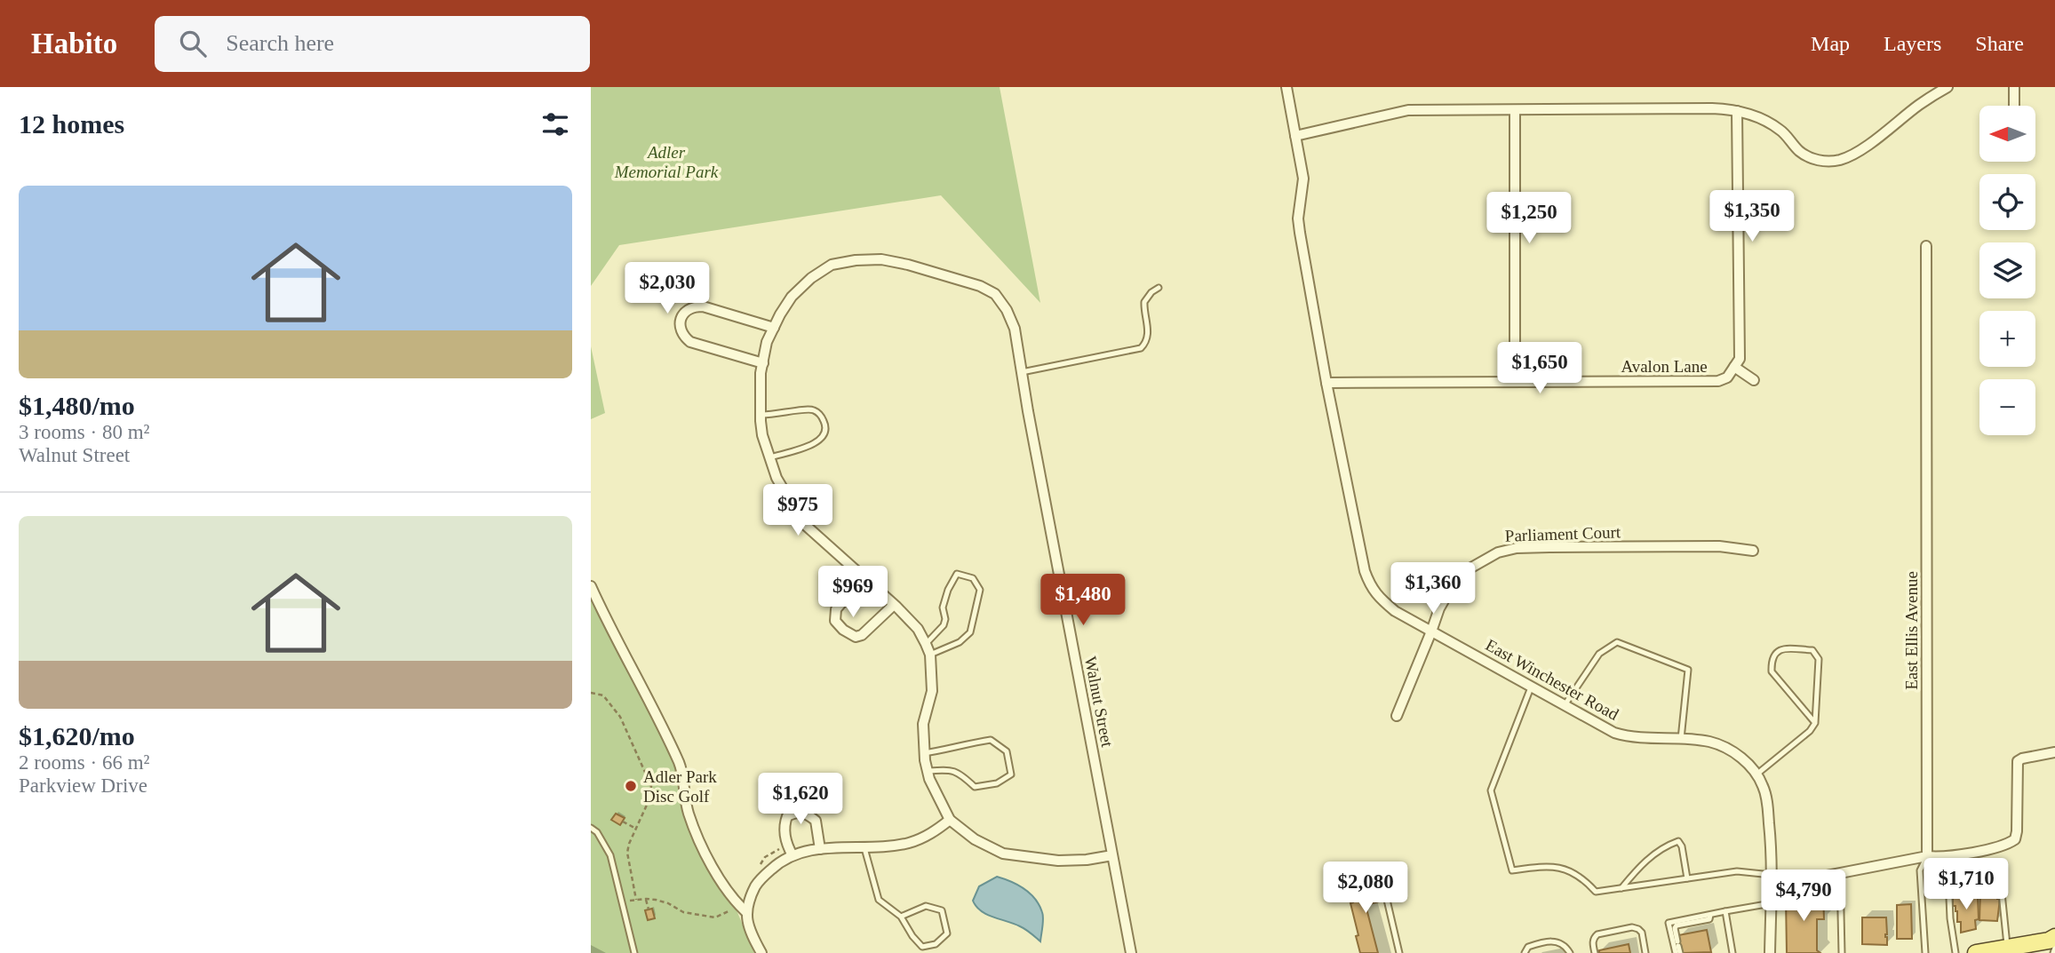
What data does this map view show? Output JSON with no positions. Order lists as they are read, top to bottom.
{
  "streets": {
    "street": [
      "Avalon Lane",
      "Parliament Court",
      "East Ellis Avenue",
      "East Winchester Road",
      "Walnut Street"
    ]
  },
  "crossings": [
    ["Avalon Lane", "East Winchester Road"],
    ["Parliament Court", "East Winchester Road"]
  ],
  "parks": ["Adler Memorial Park"],
  "places": ["Adler Park Disc Golf"],
  "north": "left",
  "page": {
    "header": "Habito",
    "search": "Search here",
    "nav": ["Map", "Layers", "Share"],
    "heading": "12 homes",
    "map_buttons": ["+", "−"],
    "list": [
      {
        "name": "$1,480/mo",
        "note": "3 rooms · 80 m² · Walnut Street"
      },
      {
        "name": "$1,620/mo",
        "note": "2 rooms · 66 m² · Parkview Drive"
      }
    ],
    "price": [
      "$1,350",
      "$1,250",
      "$2,030",
      "$1,650",
      "$975",
      "$1,360",
      "$969",
      "$1,480",
      "$1,620",
      "$1,710",
      "$2,080",
      "$4,790"
    ]
  }
}
